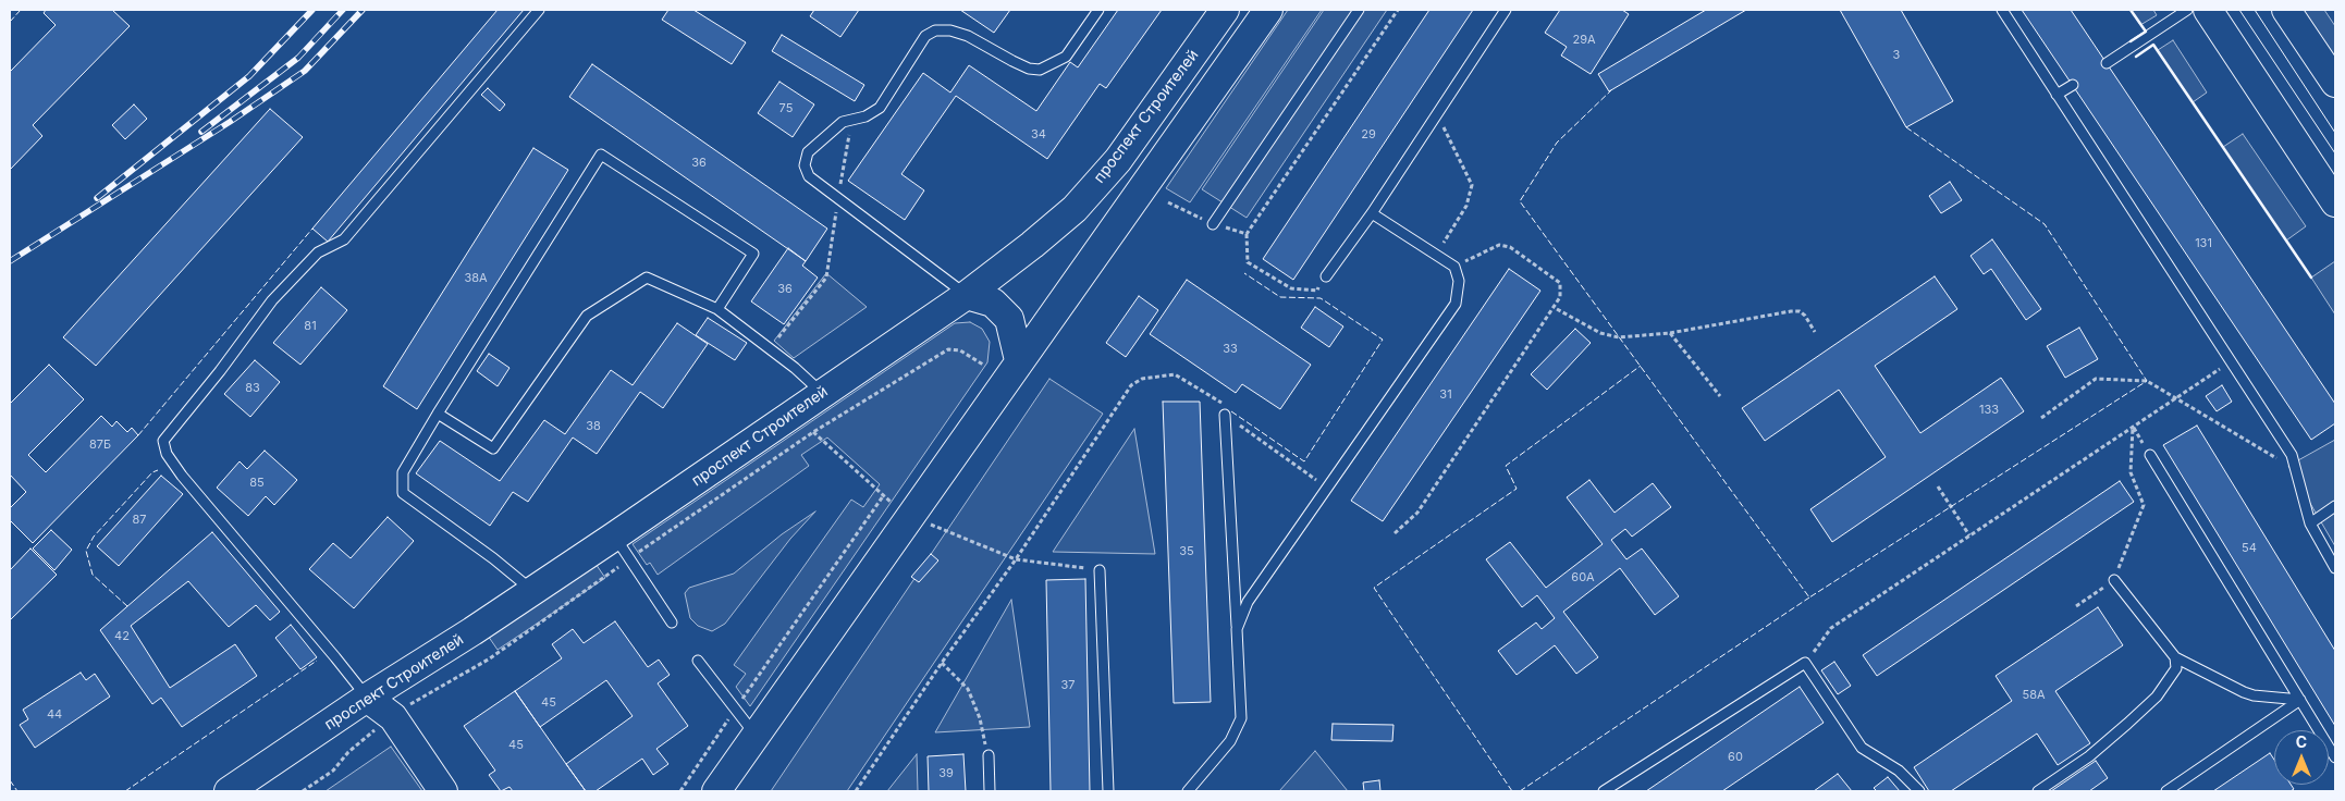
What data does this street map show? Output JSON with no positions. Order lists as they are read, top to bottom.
{
  "streets": {
    "main road": ["проспект Строителей"]
  },
  "house_numbers": [
    "29А",
    "3",
    "75",
    "34",
    "29",
    "36",
    "131",
    "38А",
    "36",
    "81",
    "33",
    "83",
    "31",
    "133",
    "38",
    "87Б",
    "85",
    "87",
    "54",
    "35",
    "60А",
    "42",
    "37",
    "58А",
    "45",
    "44",
    "45",
    "60",
    "39"
  ],
  "north": "top"
}
